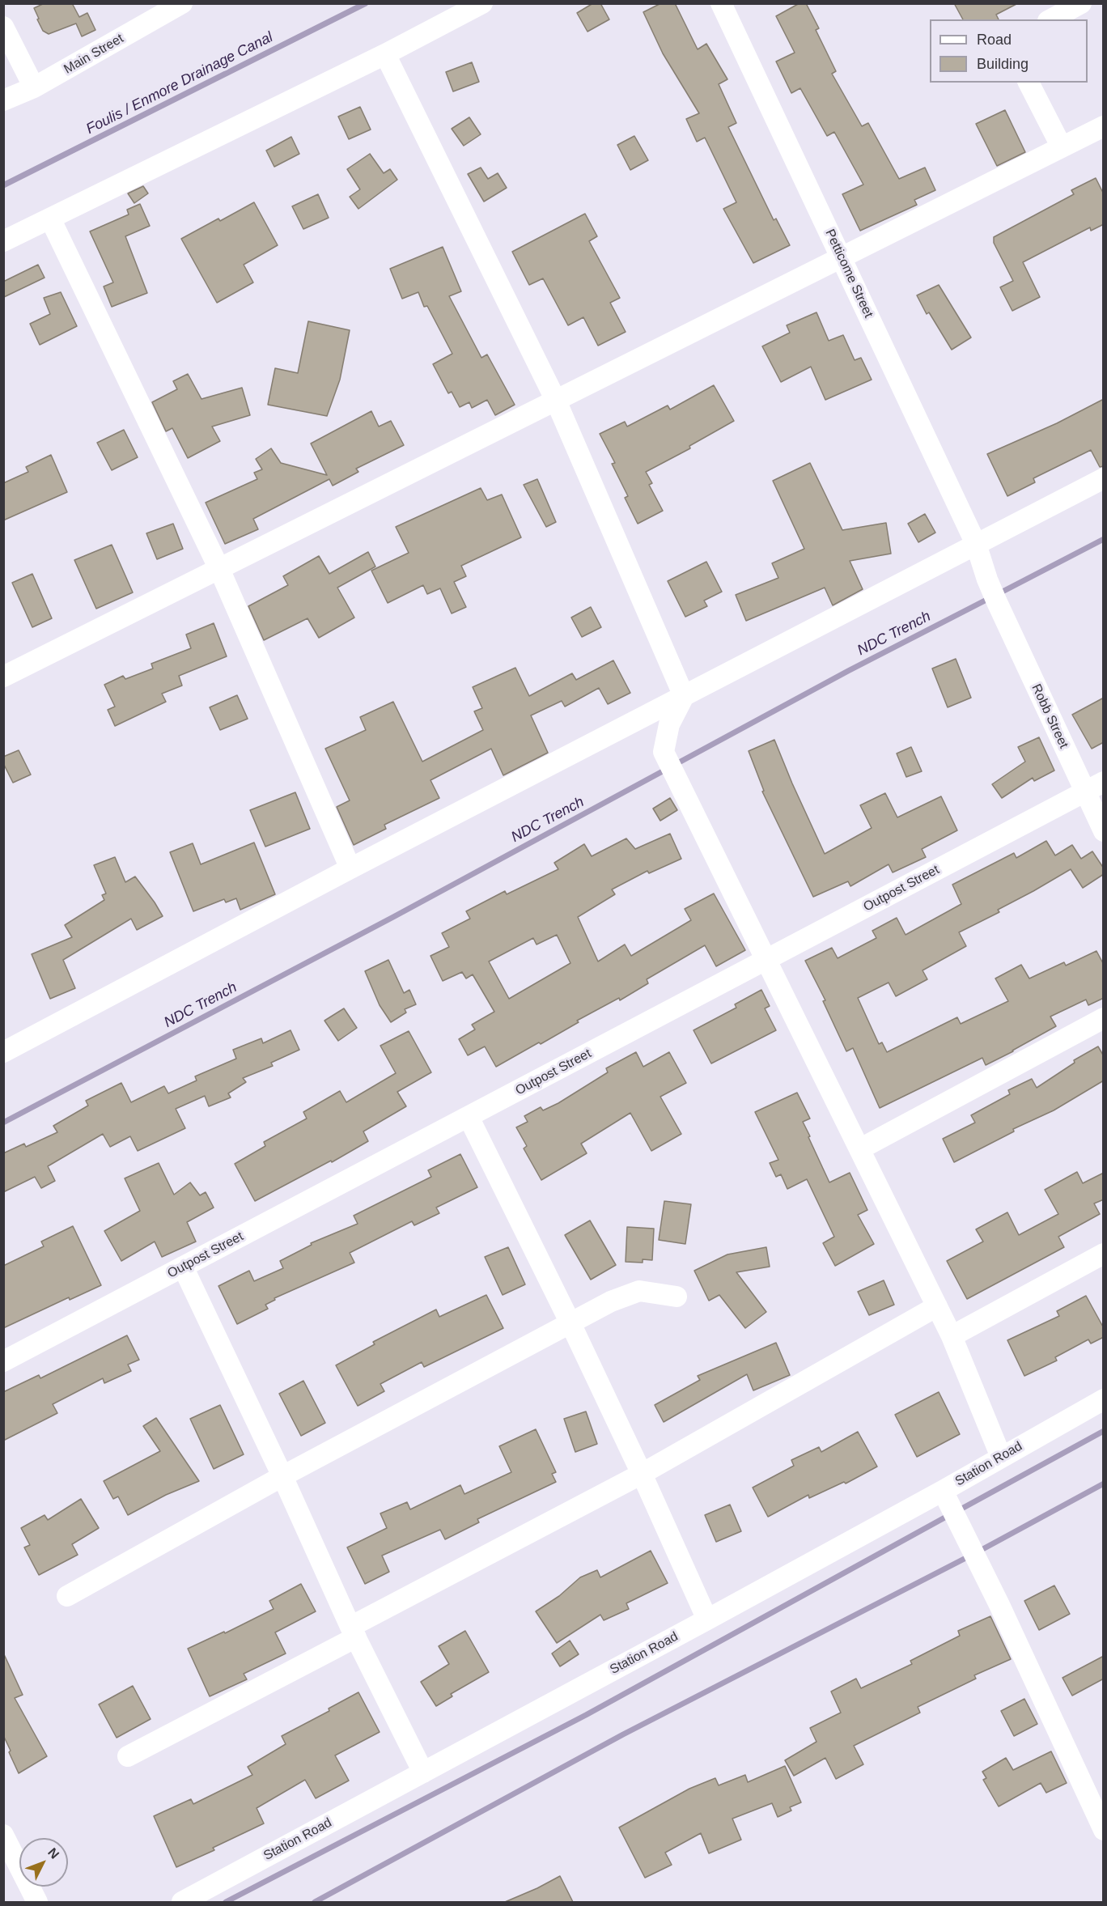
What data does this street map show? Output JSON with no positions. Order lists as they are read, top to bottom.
{
  "streets": {
    "street": [
      "Main Street",
      "Petticome Street",
      "Robb Street",
      "Outpost Street",
      "Station Road"
    ]
  },
  "crossings": [
    ["Petticome Street", "Robb Street"],
    ["Robb Street", "Outpost Street"]
  ],
  "water": ["Foulis / Enmore Drainage Canal", "NDC Trench"],
  "legend": ["Road", "Building"],
  "north": "top right"
}
